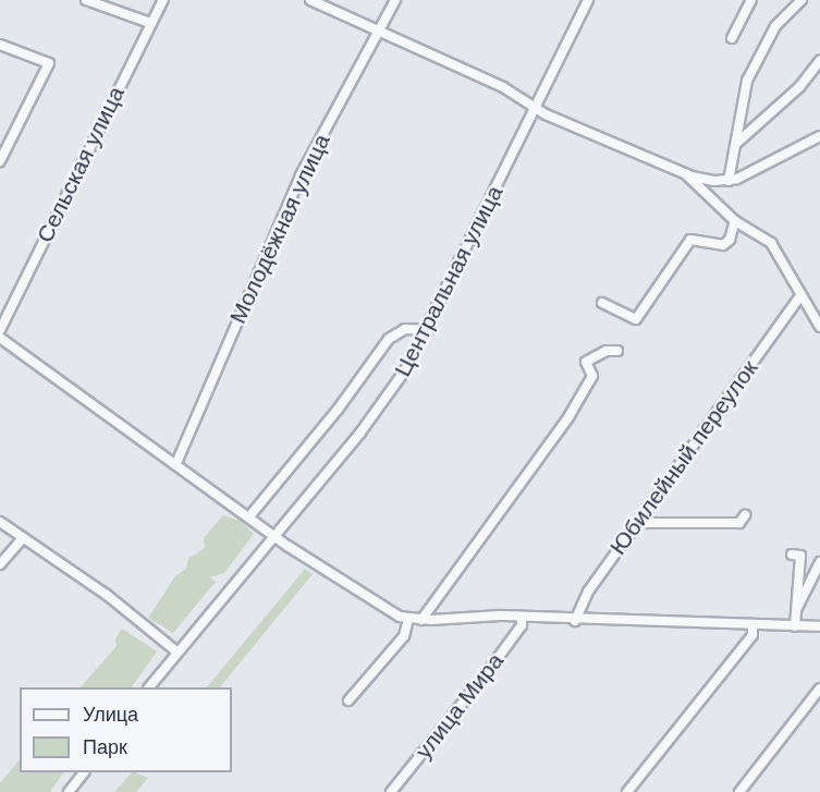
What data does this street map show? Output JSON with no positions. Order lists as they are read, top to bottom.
{
  "streets": {
    "street": [
      "Сельская улица",
      "Молодёжная улица",
      "Центральная улица",
      "Юбилейный переулок",
      "улица Мира"
    ]
  },
  "legend": ["Улица", "Парк"]
}
